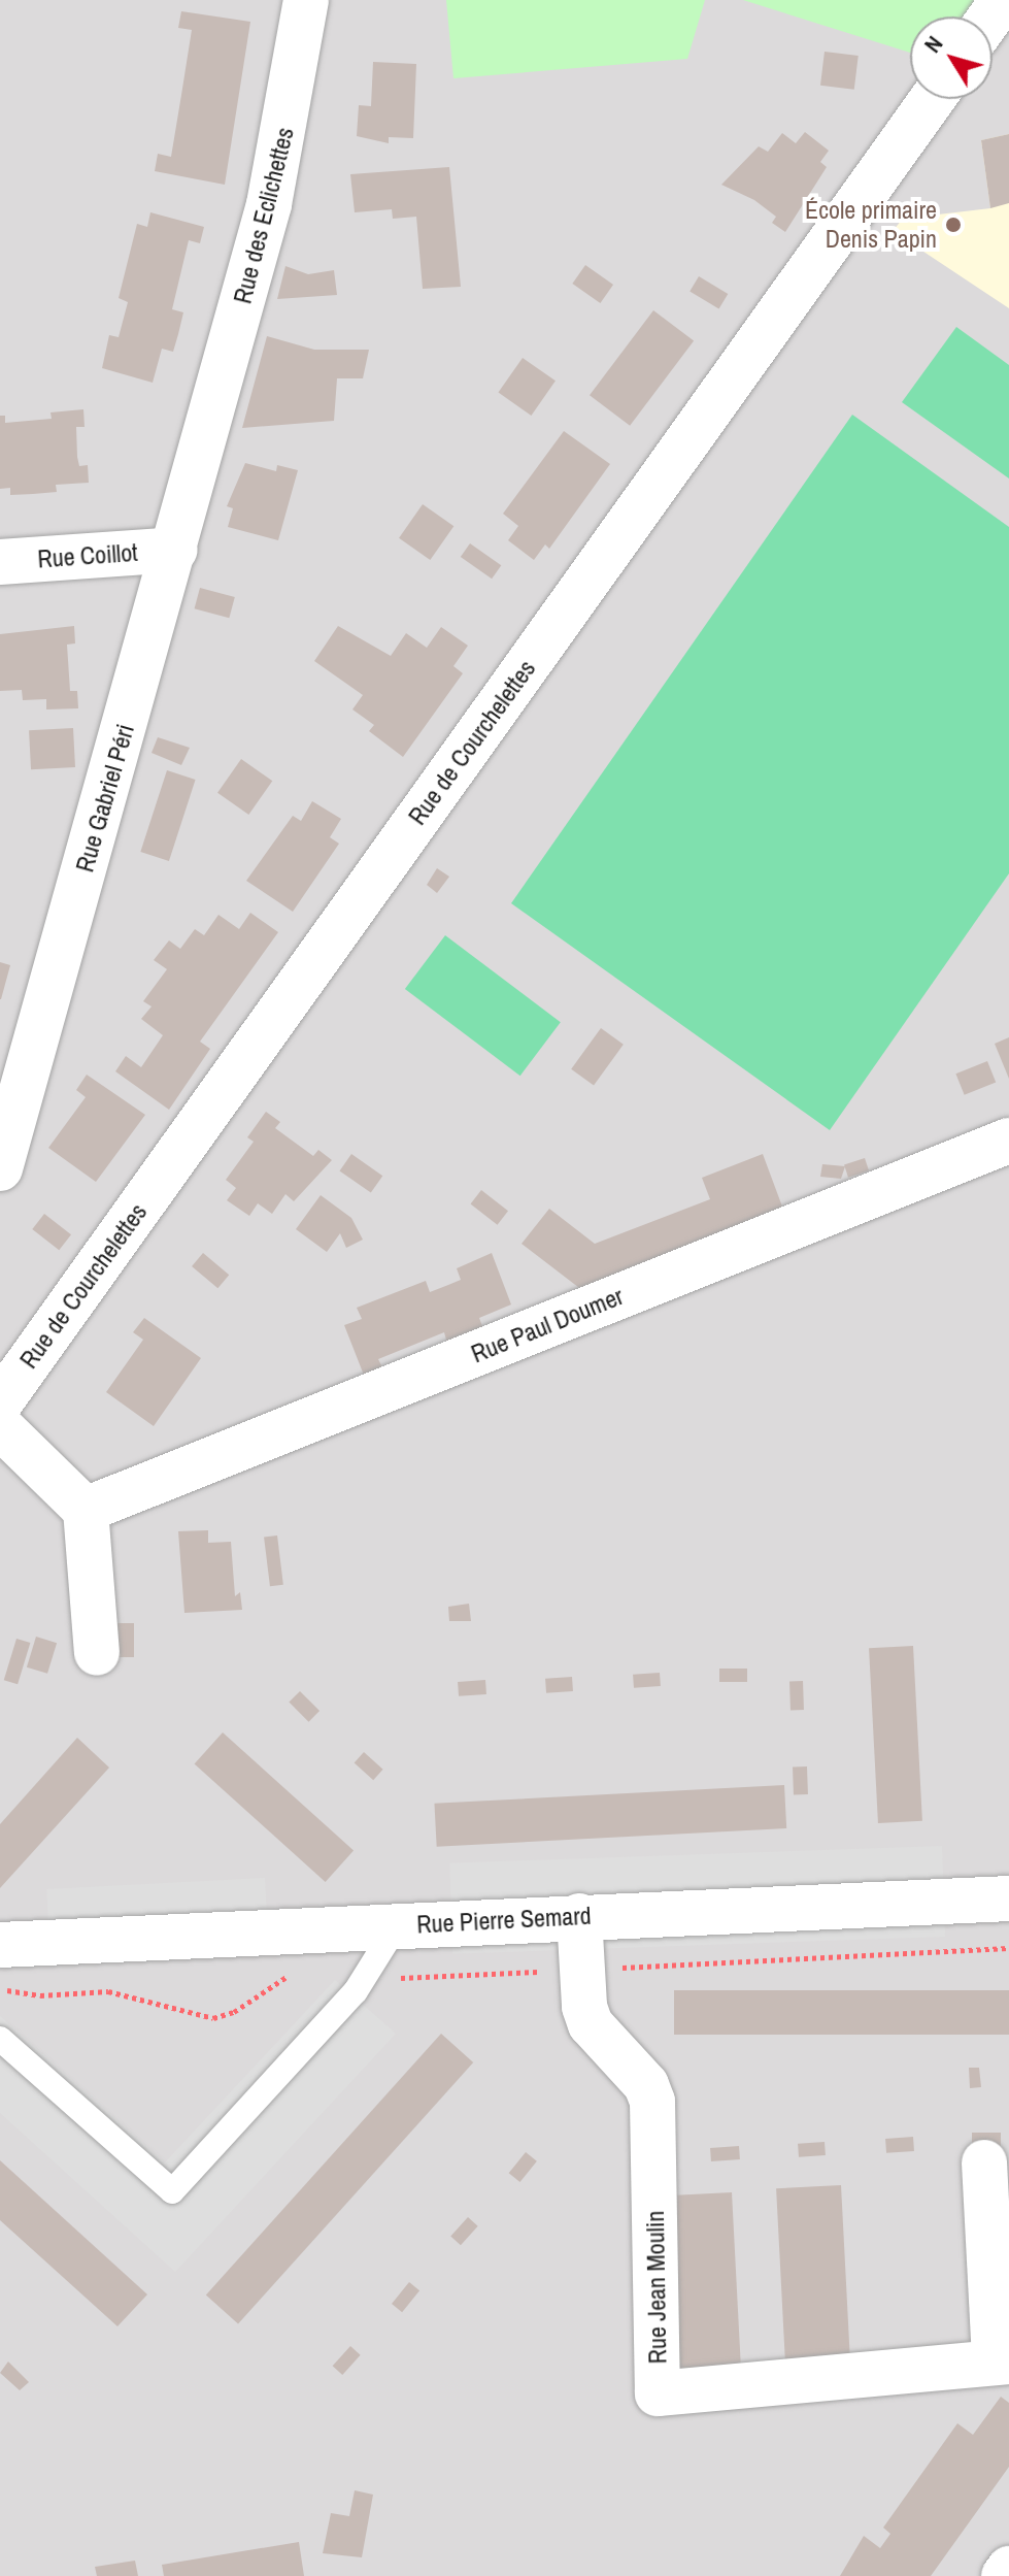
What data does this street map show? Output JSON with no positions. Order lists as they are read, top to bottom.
{
  "streets": {
    "street": [
      "Rue des Eclichettes",
      "Rue Coillot",
      "Rue de Courchelettes",
      "Rue Gabriel Péri",
      "Rue Paul Doumer",
      "Rue Pierre Semard",
      "Rue Jean Moulin"
    ]
  },
  "crossings": [
    ["Rue des Eclichettes", "Rue Gabriel Péri"],
    ["Rue Coillot", "Rue Gabriel Péri"],
    ["Rue Pierre Semard", "Rue Jean Moulin"]
  ],
  "places": ["École primaire Denis Papin"],
  "north": "top left"
}
